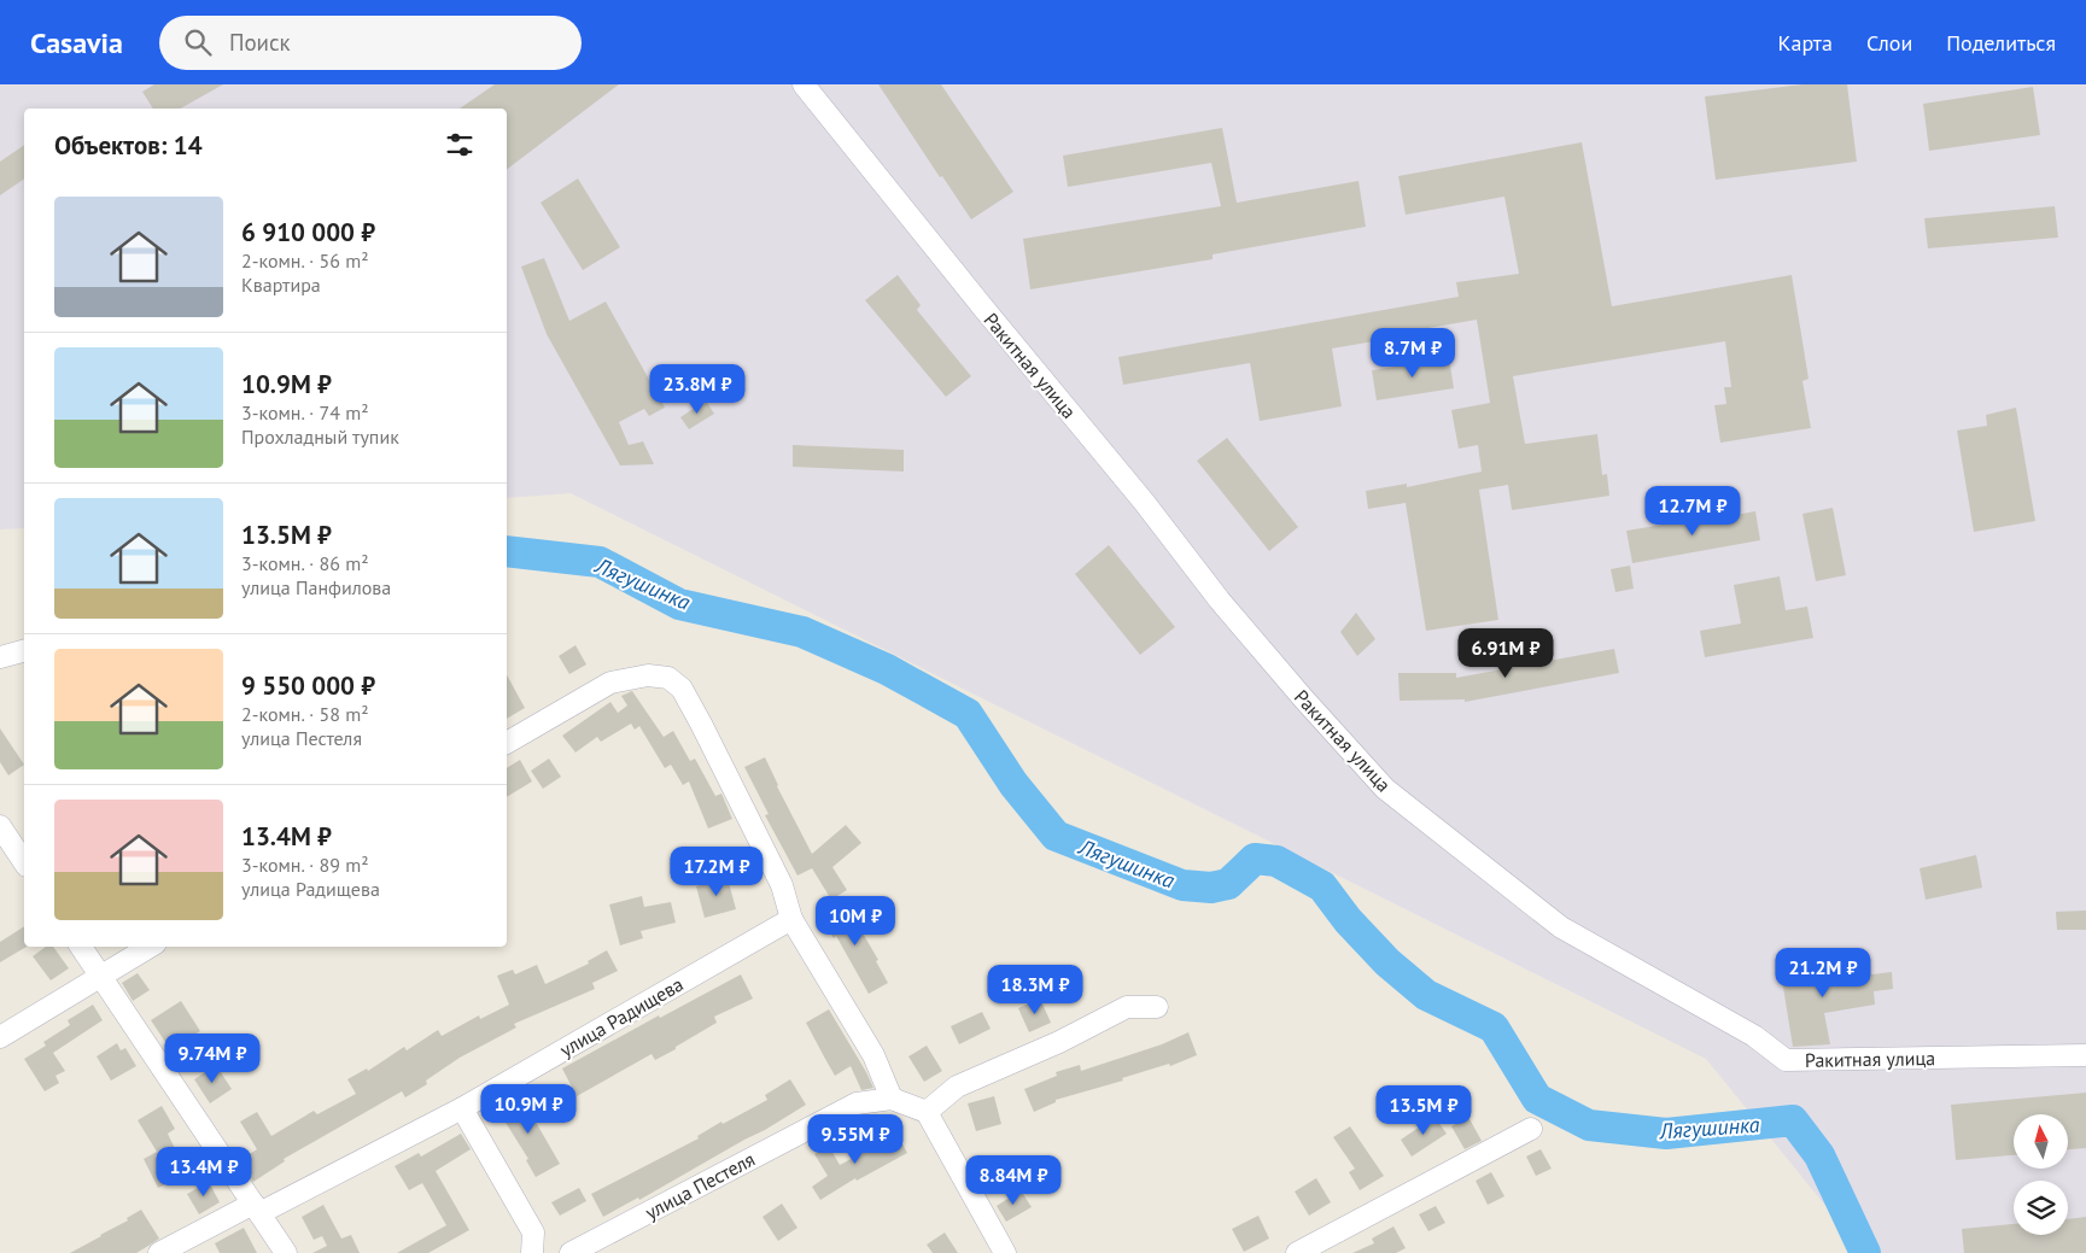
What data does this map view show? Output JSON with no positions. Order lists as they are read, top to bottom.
{
  "streets": {
    "street": ["Ракитная улица", "улица Радищева", "улица Пестеля"]
  },
  "water": ["Лягушинка"],
  "north": "top",
  "page": {
    "header": "Casavia",
    "search": "Поиск",
    "nav": ["Карта", "Слои", "Поделиться"],
    "heading": "Объектов: 14",
    "list": [
      {
        "name": "6 910 000 ₽",
        "note": "2-комн. · 56 m² · Квартира"
      },
      {
        "name": "10.9M ₽",
        "note": "3-комн. · 74 m² · Прохладный тупик"
      },
      {
        "name": "13.5M ₽",
        "note": "3-комн. · 86 m² · улица Панфилова"
      },
      {
        "name": "9 550 000 ₽",
        "note": "2-комн. · 58 m² · улица Пестеля"
      },
      {
        "name": "13.4M ₽",
        "note": "3-комн. · 89 m² · улица Радищева"
      }
    ],
    "price": [
      "8.7M ₽",
      "23.8M ₽",
      "12.7M ₽",
      "6.91M ₽",
      "17.2M ₽",
      "10M ₽",
      "21.2M ₽",
      "18.3M ₽",
      "9.74M ₽",
      "10.9M ₽",
      "13.5M ₽",
      "9.55M ₽",
      "13.4M ₽",
      "8.84M ₽"
    ]
  }
}
